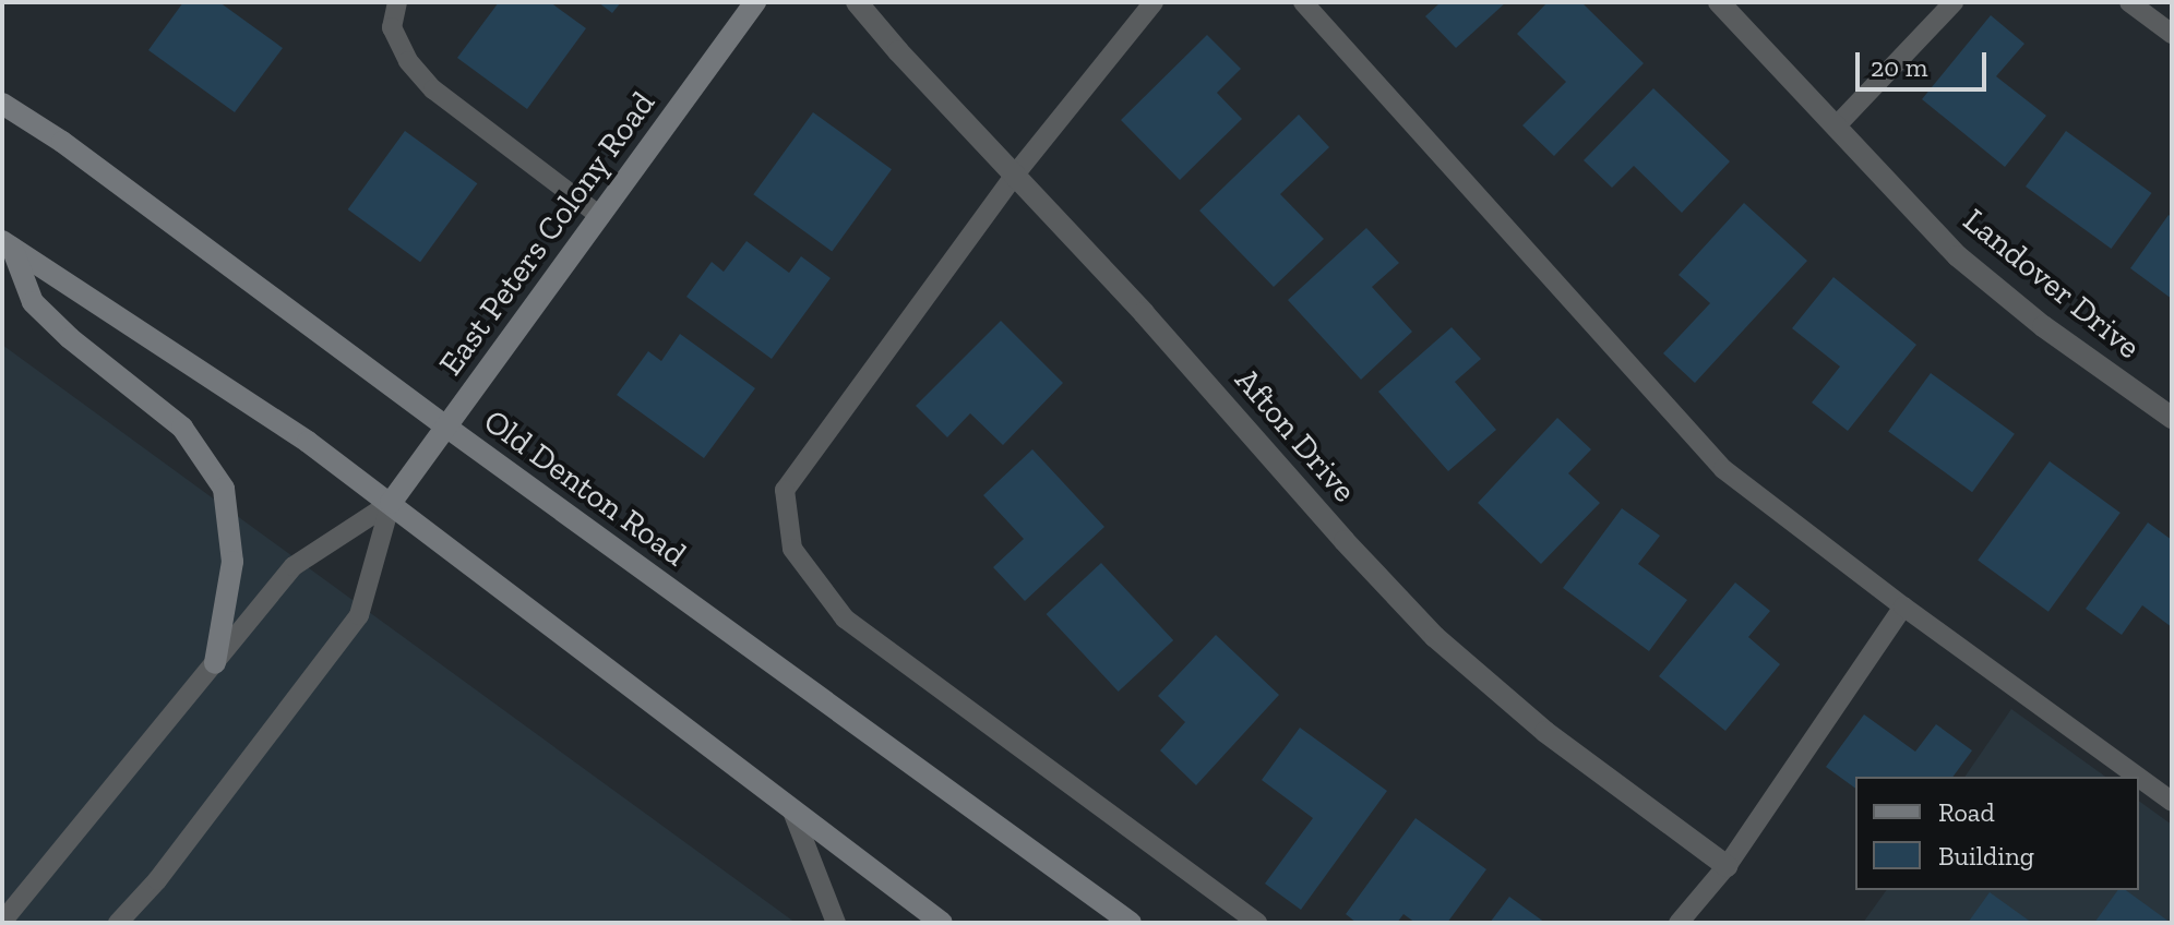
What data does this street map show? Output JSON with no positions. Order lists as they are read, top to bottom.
{
  "streets": {
    "main road": ["East Peters Colony Road", "Old Denton Road"],
    "street": ["Landover Drive", "Afton Drive"]
  },
  "crossings": [
    ["East Peters Colony Road", "Old Denton Road"]
  ],
  "legend": ["Road", "Building"],
  "scale_bar": "20 m"
}
